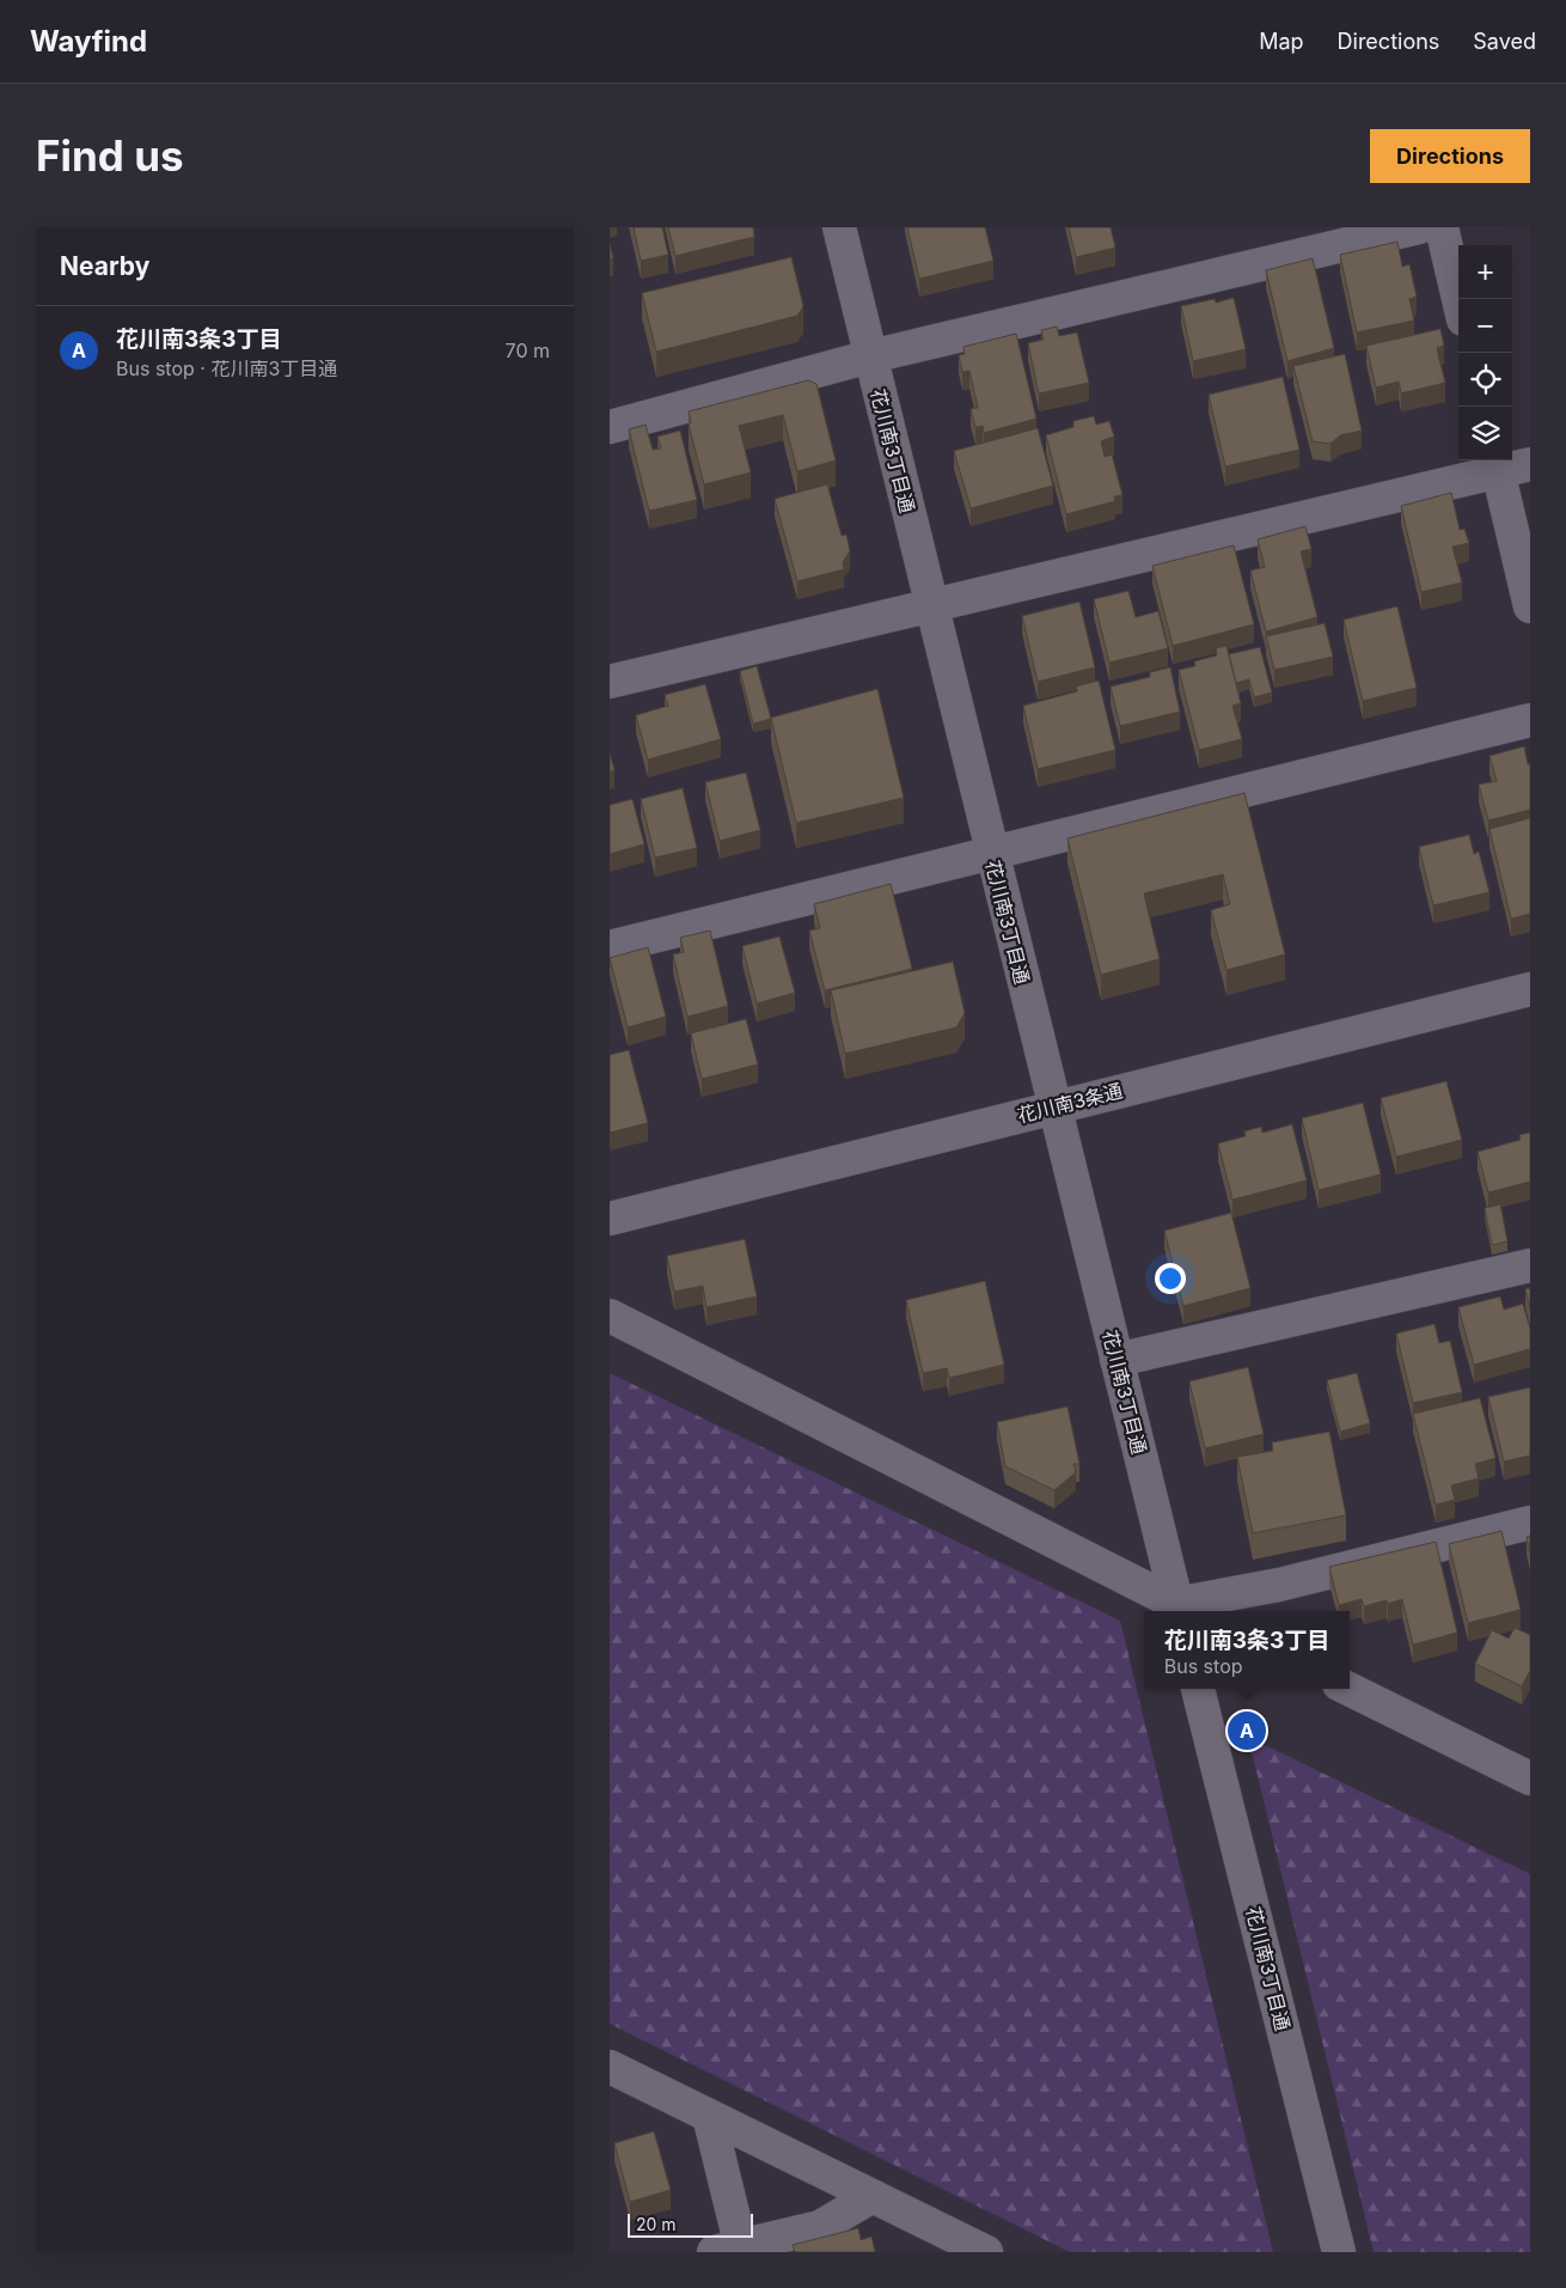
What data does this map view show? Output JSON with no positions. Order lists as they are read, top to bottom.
{
  "streets": {
    "street": ["花川南3丁目通", "花川南3条通"]
  },
  "crossings": [
    ["花川南3丁目通", "花川南3条通"]
  ],
  "scale_bar": "20 m",
  "page": {
    "header": "Wayfind",
    "nav": ["Map", "Directions", "Saved"],
    "buttons": "Directions",
    "title": "Find us",
    "heading": "Nearby",
    "map_buttons": ["+", "−"],
    "list": [
      {
        "mark": "A",
        "name": "花川南3条3丁目",
        "note": "Bus stop · 花川南3丁目通",
        "value": "70 m"
      }
    ],
    "popup": ["花川南3条3丁目", "Bus stop"],
    "pins": "A",
    "scale": "20 m"
  }
}
